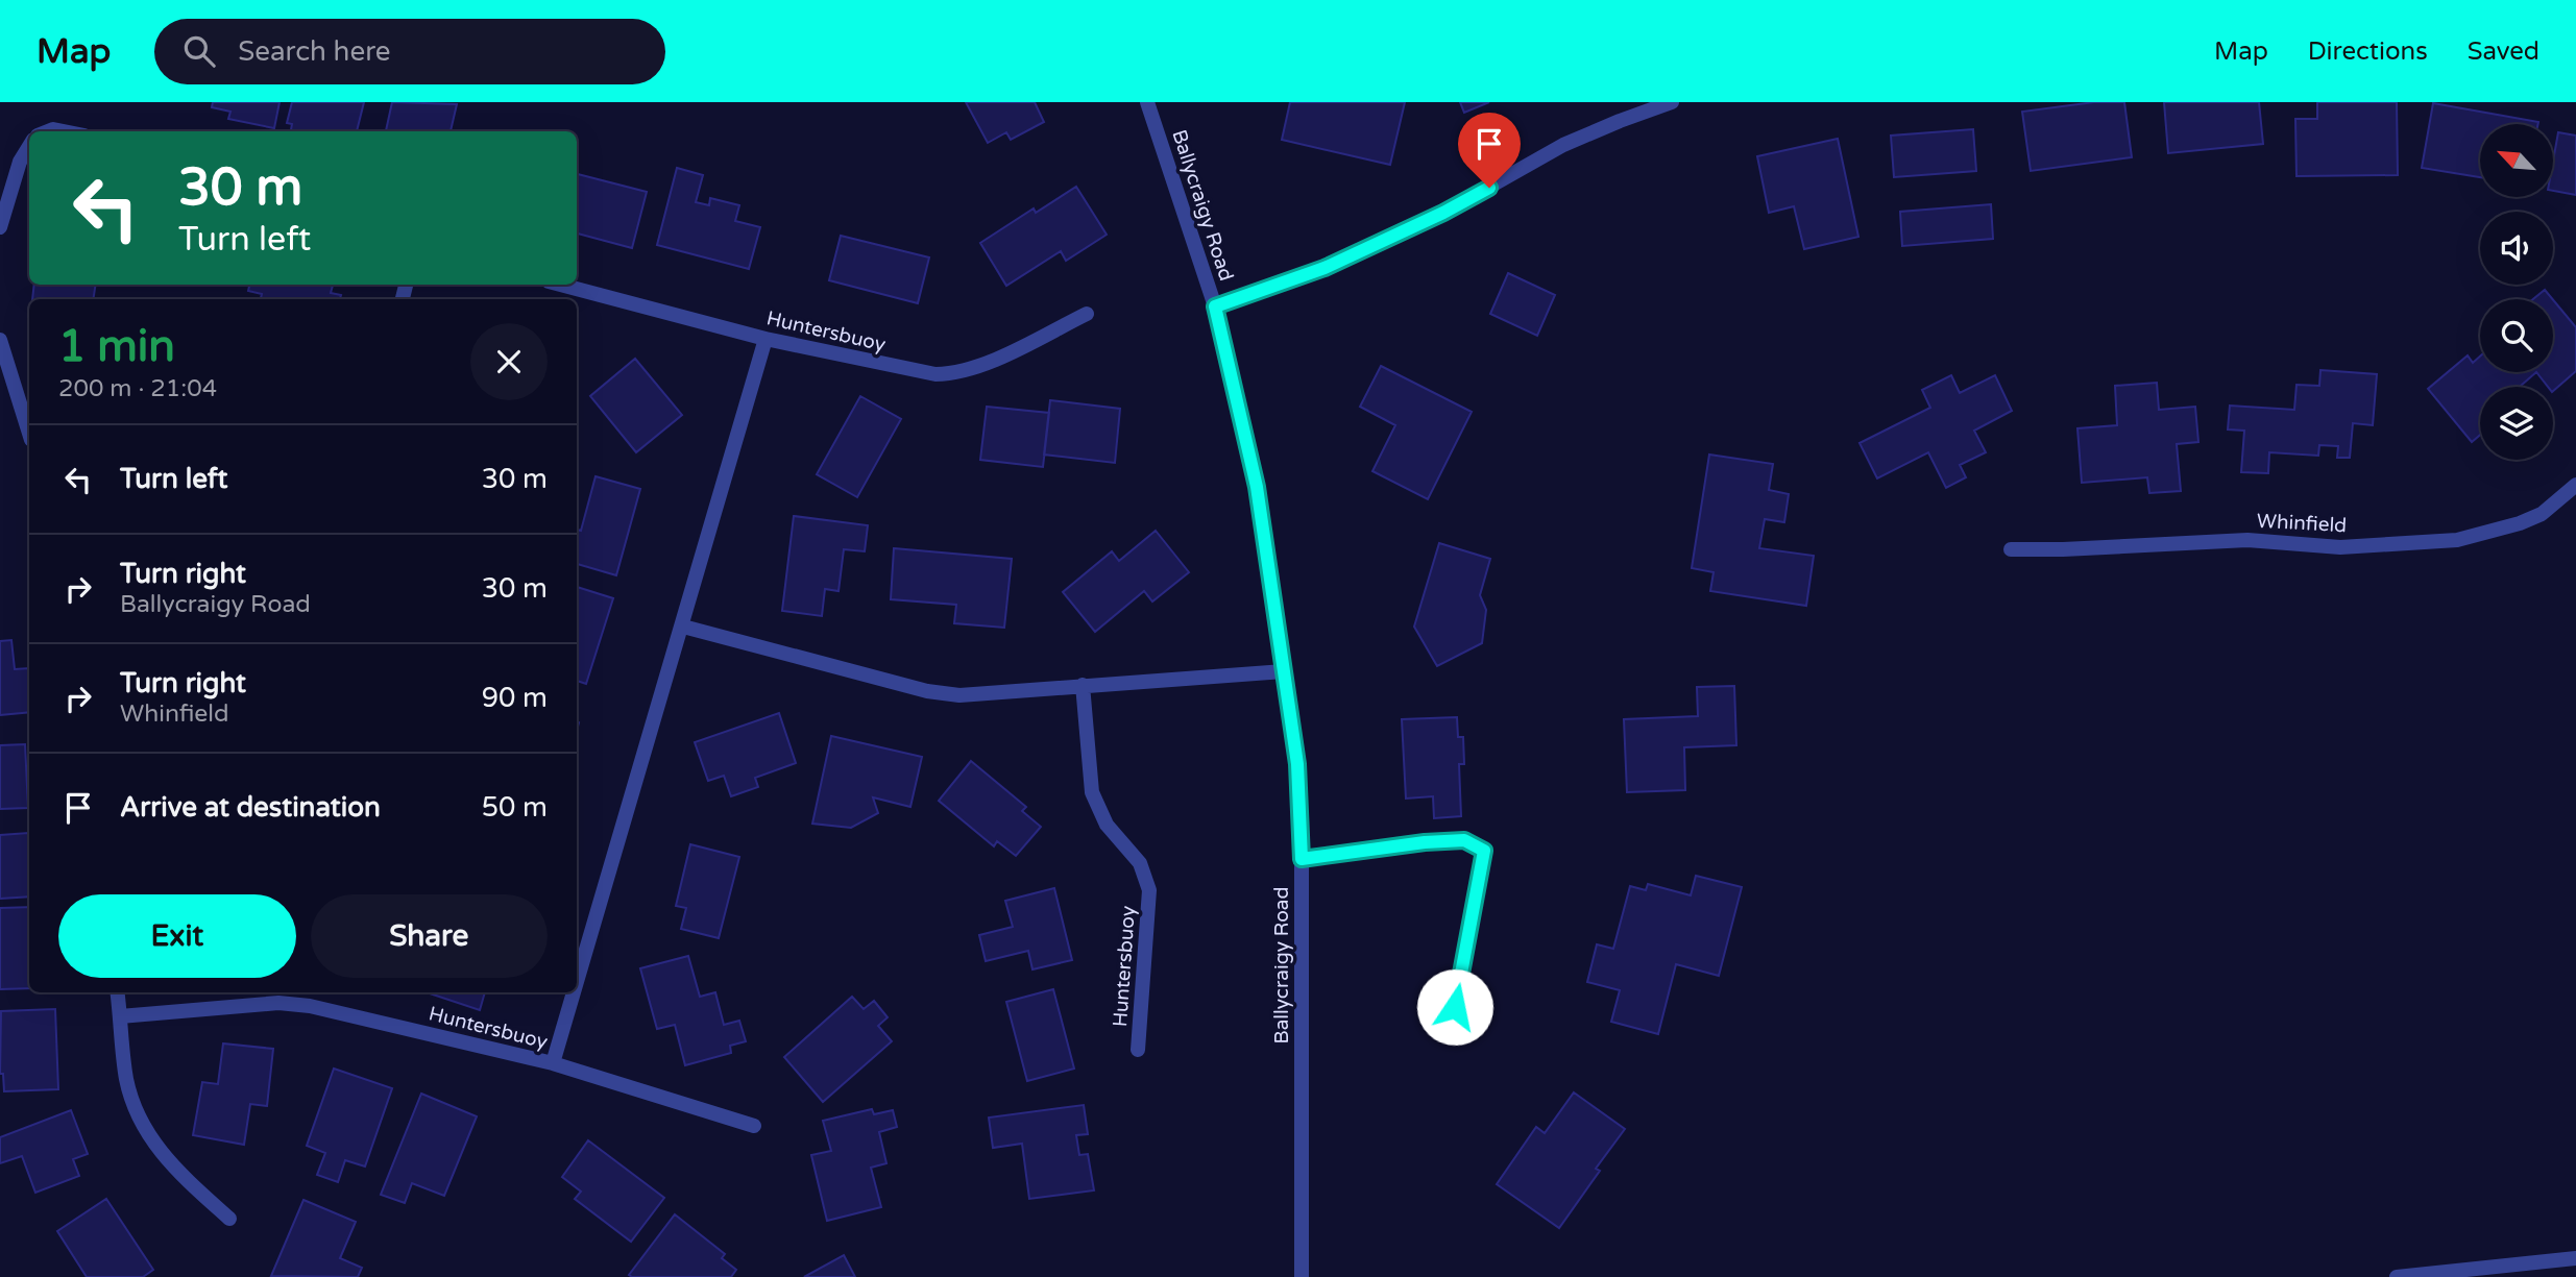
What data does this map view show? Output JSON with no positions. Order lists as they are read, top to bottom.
{
  "streets": {
    "street": ["Ballycraigy Road", "Huntersbuoy", "Whinfield"]
  },
  "north": "top left",
  "page": {
    "header": "Map",
    "search": "Search here",
    "nav": ["Map", "Directions", "Saved"],
    "turn": ["30 m", "Turn left"],
    "heading": ["1 min", "200 m · 21:04"],
    "list": [
      {
        "name": "Turn left",
        "value": "30 m"
      },
      {
        "name": "Turn right",
        "note": "Ballycraigy Road",
        "value": "30 m"
      },
      {
        "name": "Turn right",
        "note": "Whinfield",
        "value": "90 m"
      },
      {
        "name": "Arrive at destination",
        "value": "50 m"
      }
    ],
    "buttons": ["Exit", "Share"]
  }
}
